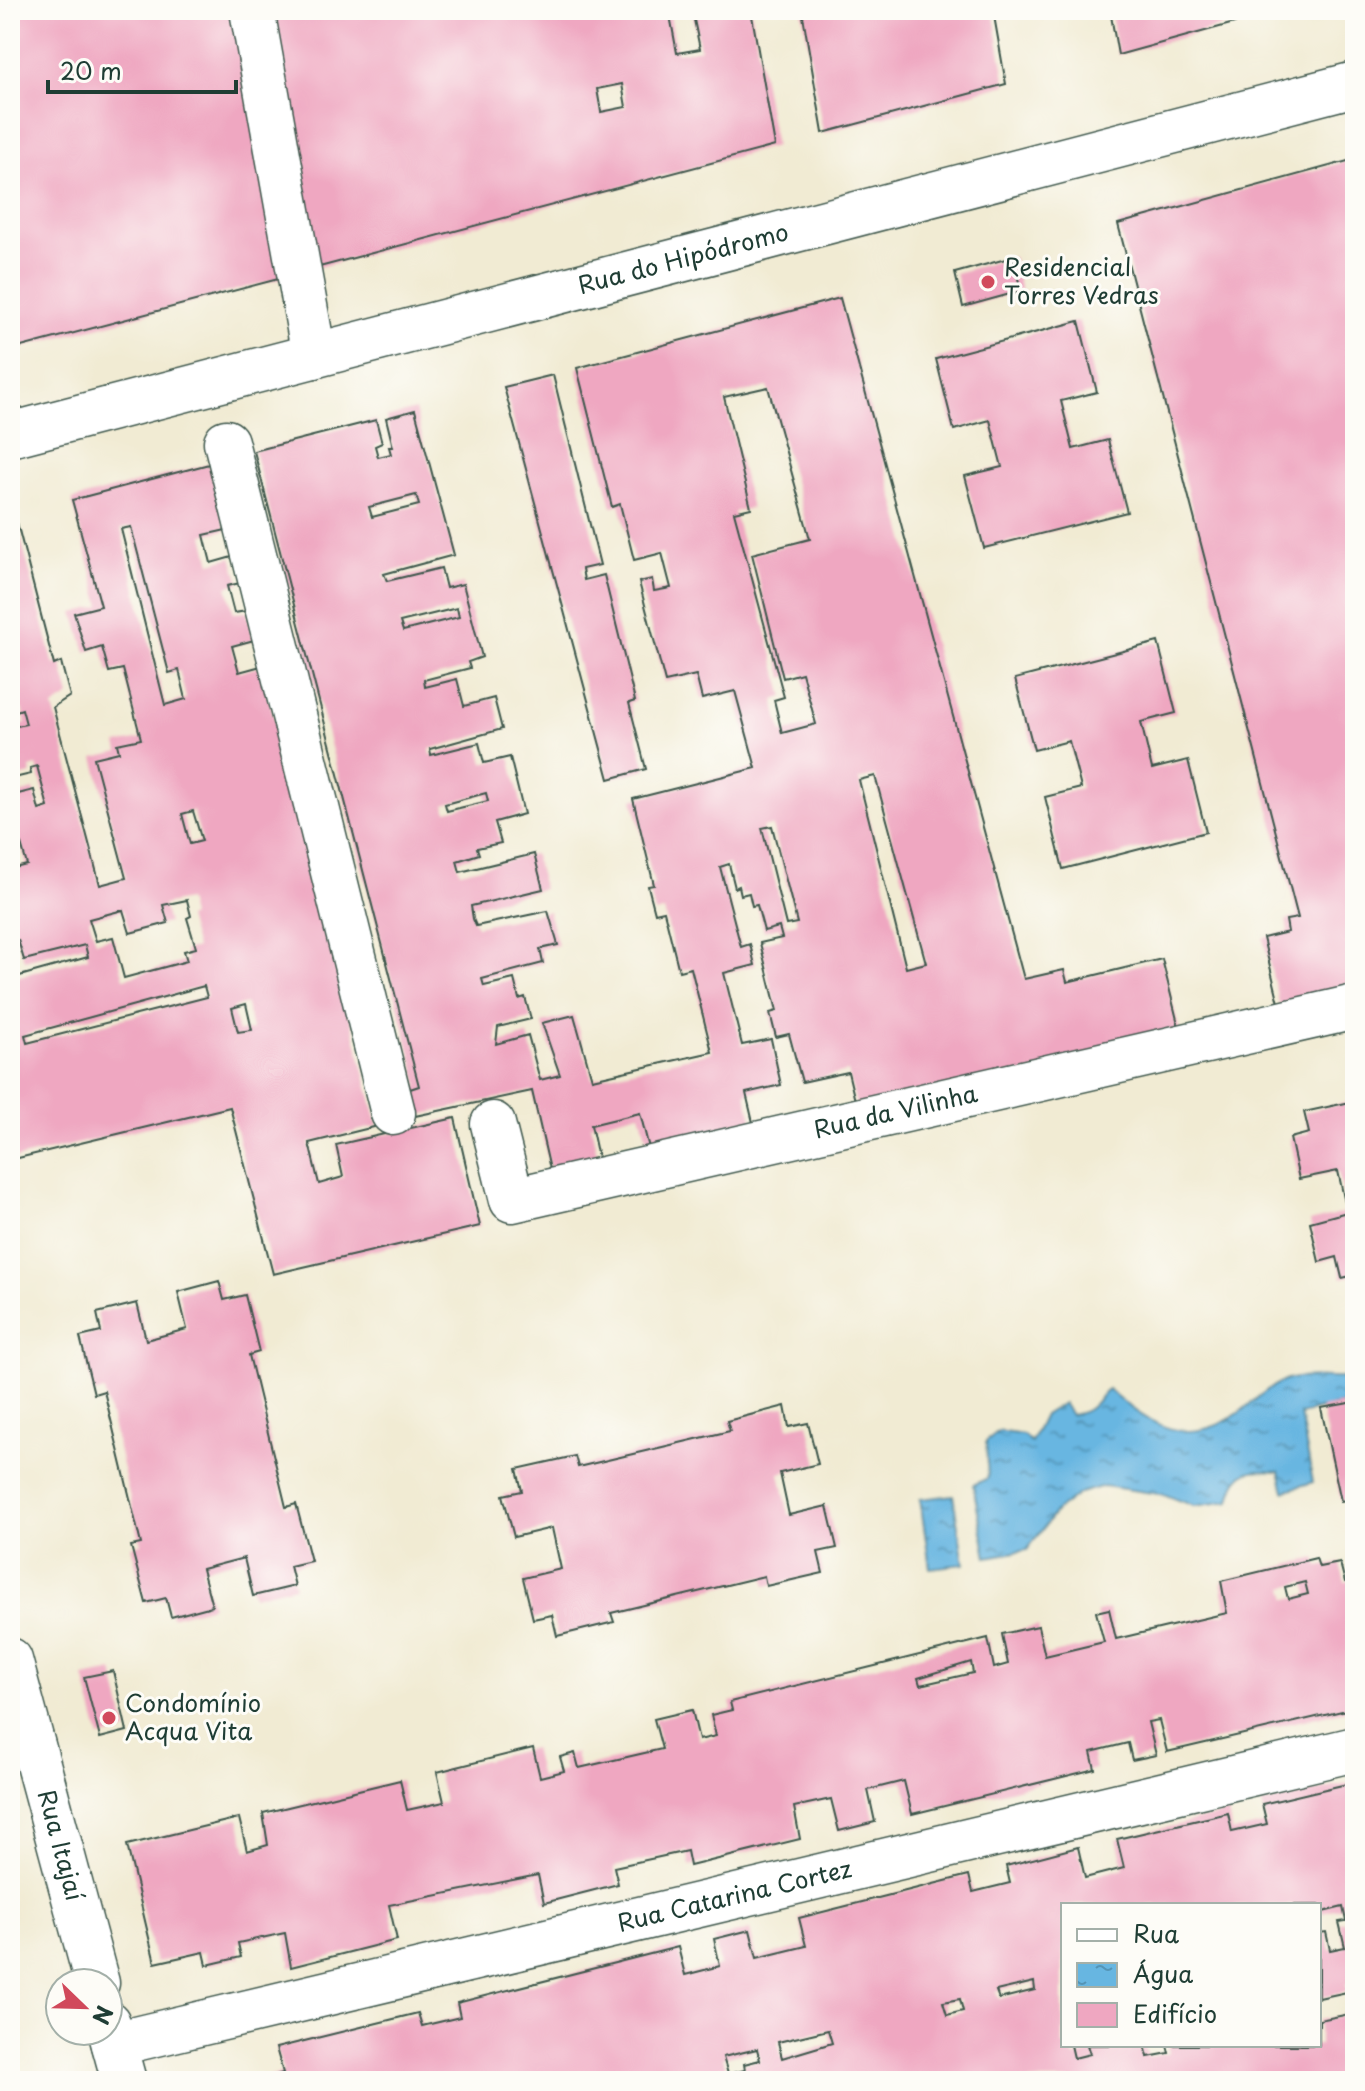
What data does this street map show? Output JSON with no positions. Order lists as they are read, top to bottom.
{
  "streets": {
    "street": [
      "Rua do Hipódromo",
      "Rua da Vilinha",
      "Rua Itajaí",
      "Rua Catarina Cortez"
    ]
  },
  "places": ["Residencial Torres Vedras", "Condomínio Acqua Vita"],
  "legend": ["Rua", "Água", "Edifício"],
  "scale_bar": "20 m",
  "north": "bottom right"
}
